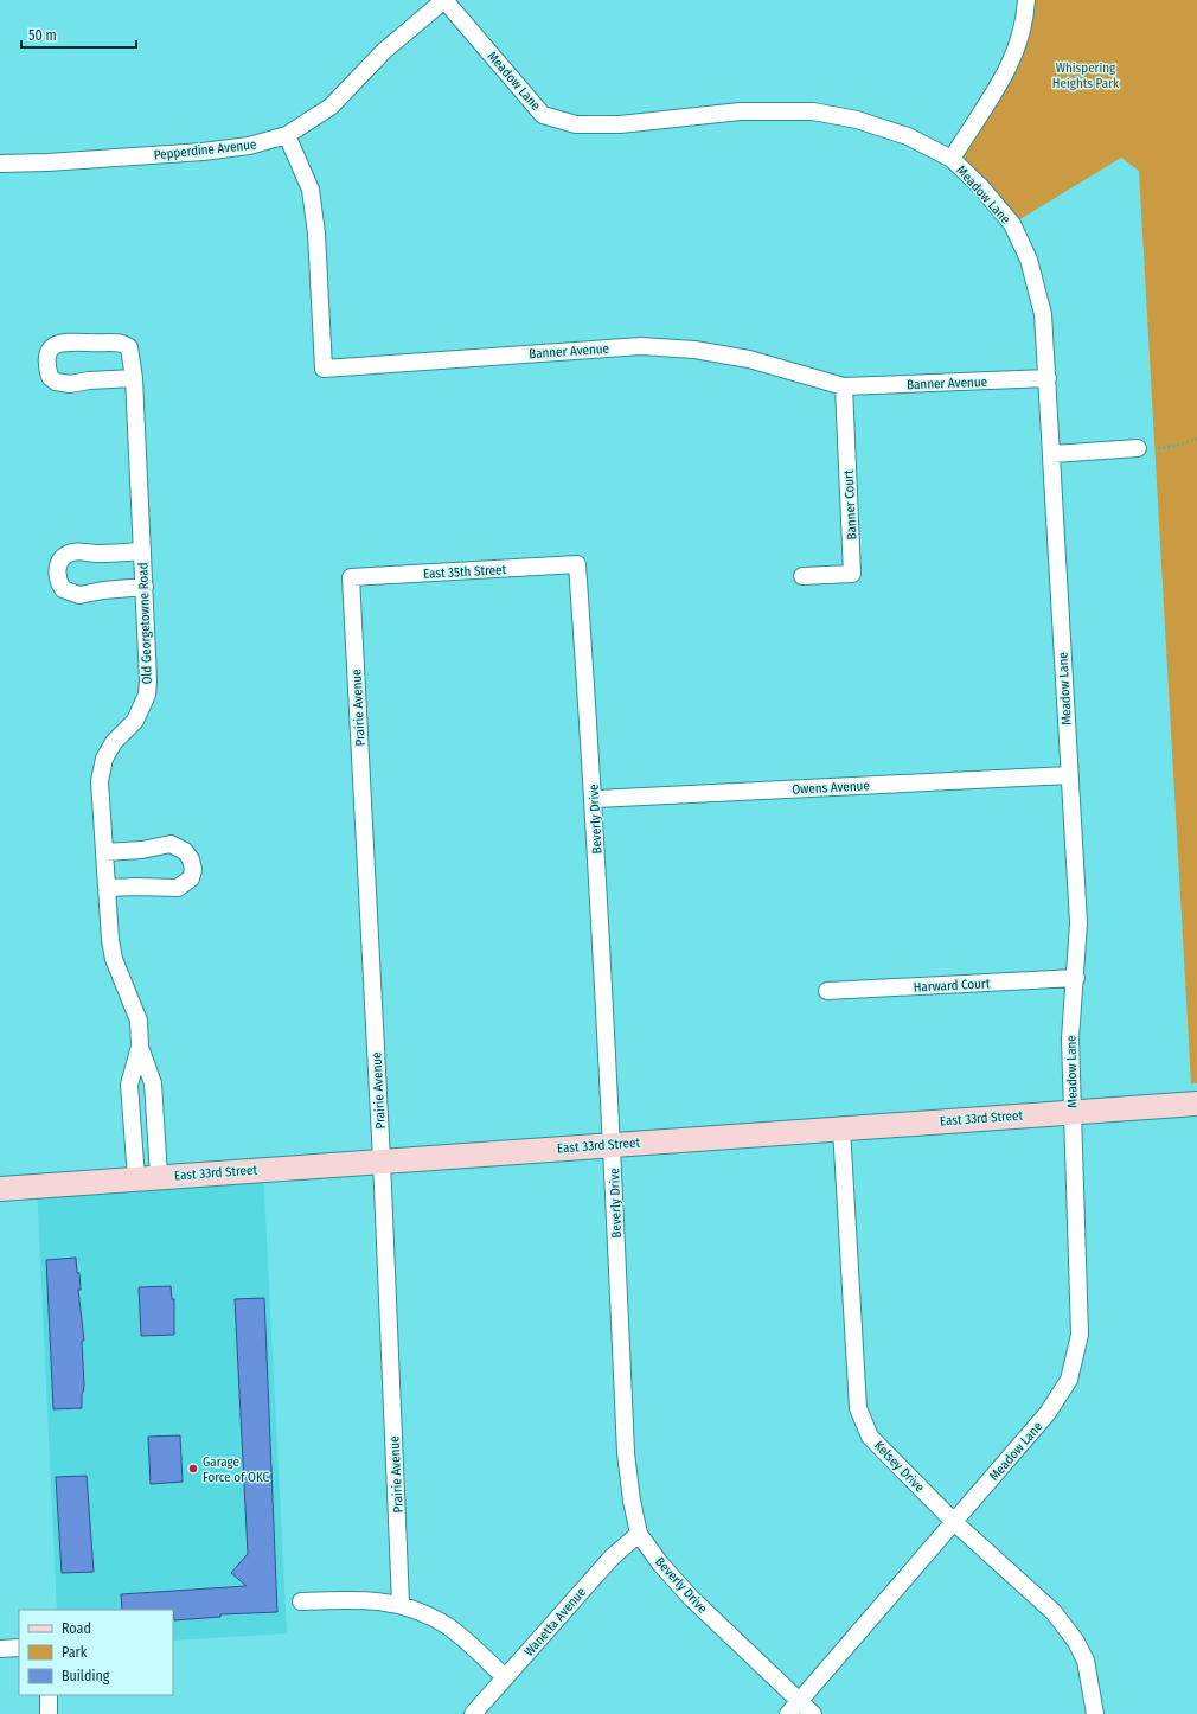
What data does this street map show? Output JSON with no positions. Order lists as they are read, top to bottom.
{
  "streets": {
    "street": [
      "Meadow Lane",
      "Pepperdine Avenue",
      "Banner Avenue",
      "Banner Court",
      "East 35th Street",
      "Old Georgetowne Road",
      "Prairie Avenue",
      "Owens Avenue",
      "Beverly Drive",
      "Harward Court",
      "East 33rd Street",
      "Kelsey Drive",
      "Wanetta Avenue"
    ]
  },
  "crossings": [
    ["Meadow Lane", "Pepperdine Avenue"],
    ["Meadow Lane", "Banner Avenue"],
    ["Meadow Lane", "Owens Avenue"],
    ["Meadow Lane", "Beverly Drive"],
    ["Meadow Lane", "Harward Court"],
    ["Meadow Lane", "East 33rd Street"],
    ["Meadow Lane", "Kelsey Drive"],
    ["Pepperdine Avenue", "Banner Avenue"],
    ["Banner Avenue", "Banner Court"],
    ["East 35th Street", "Prairie Avenue"],
    ["East 35th Street", "Beverly Drive"],
    ["Old Georgetowne Road", "East 33rd Street"],
    ["Prairie Avenue", "East 33rd Street"],
    ["Owens Avenue", "Beverly Drive"],
    ["Beverly Drive", "East 33rd Street"],
    ["Beverly Drive", "Wanetta Avenue"],
    ["East 33rd Street", "Kelsey Drive"]
  ],
  "parks": ["Whispering Heights Park"],
  "places": ["Garage Force of OKC"],
  "legend": ["Road", "Park", "Building"],
  "scale_bar": "50 m"
}
